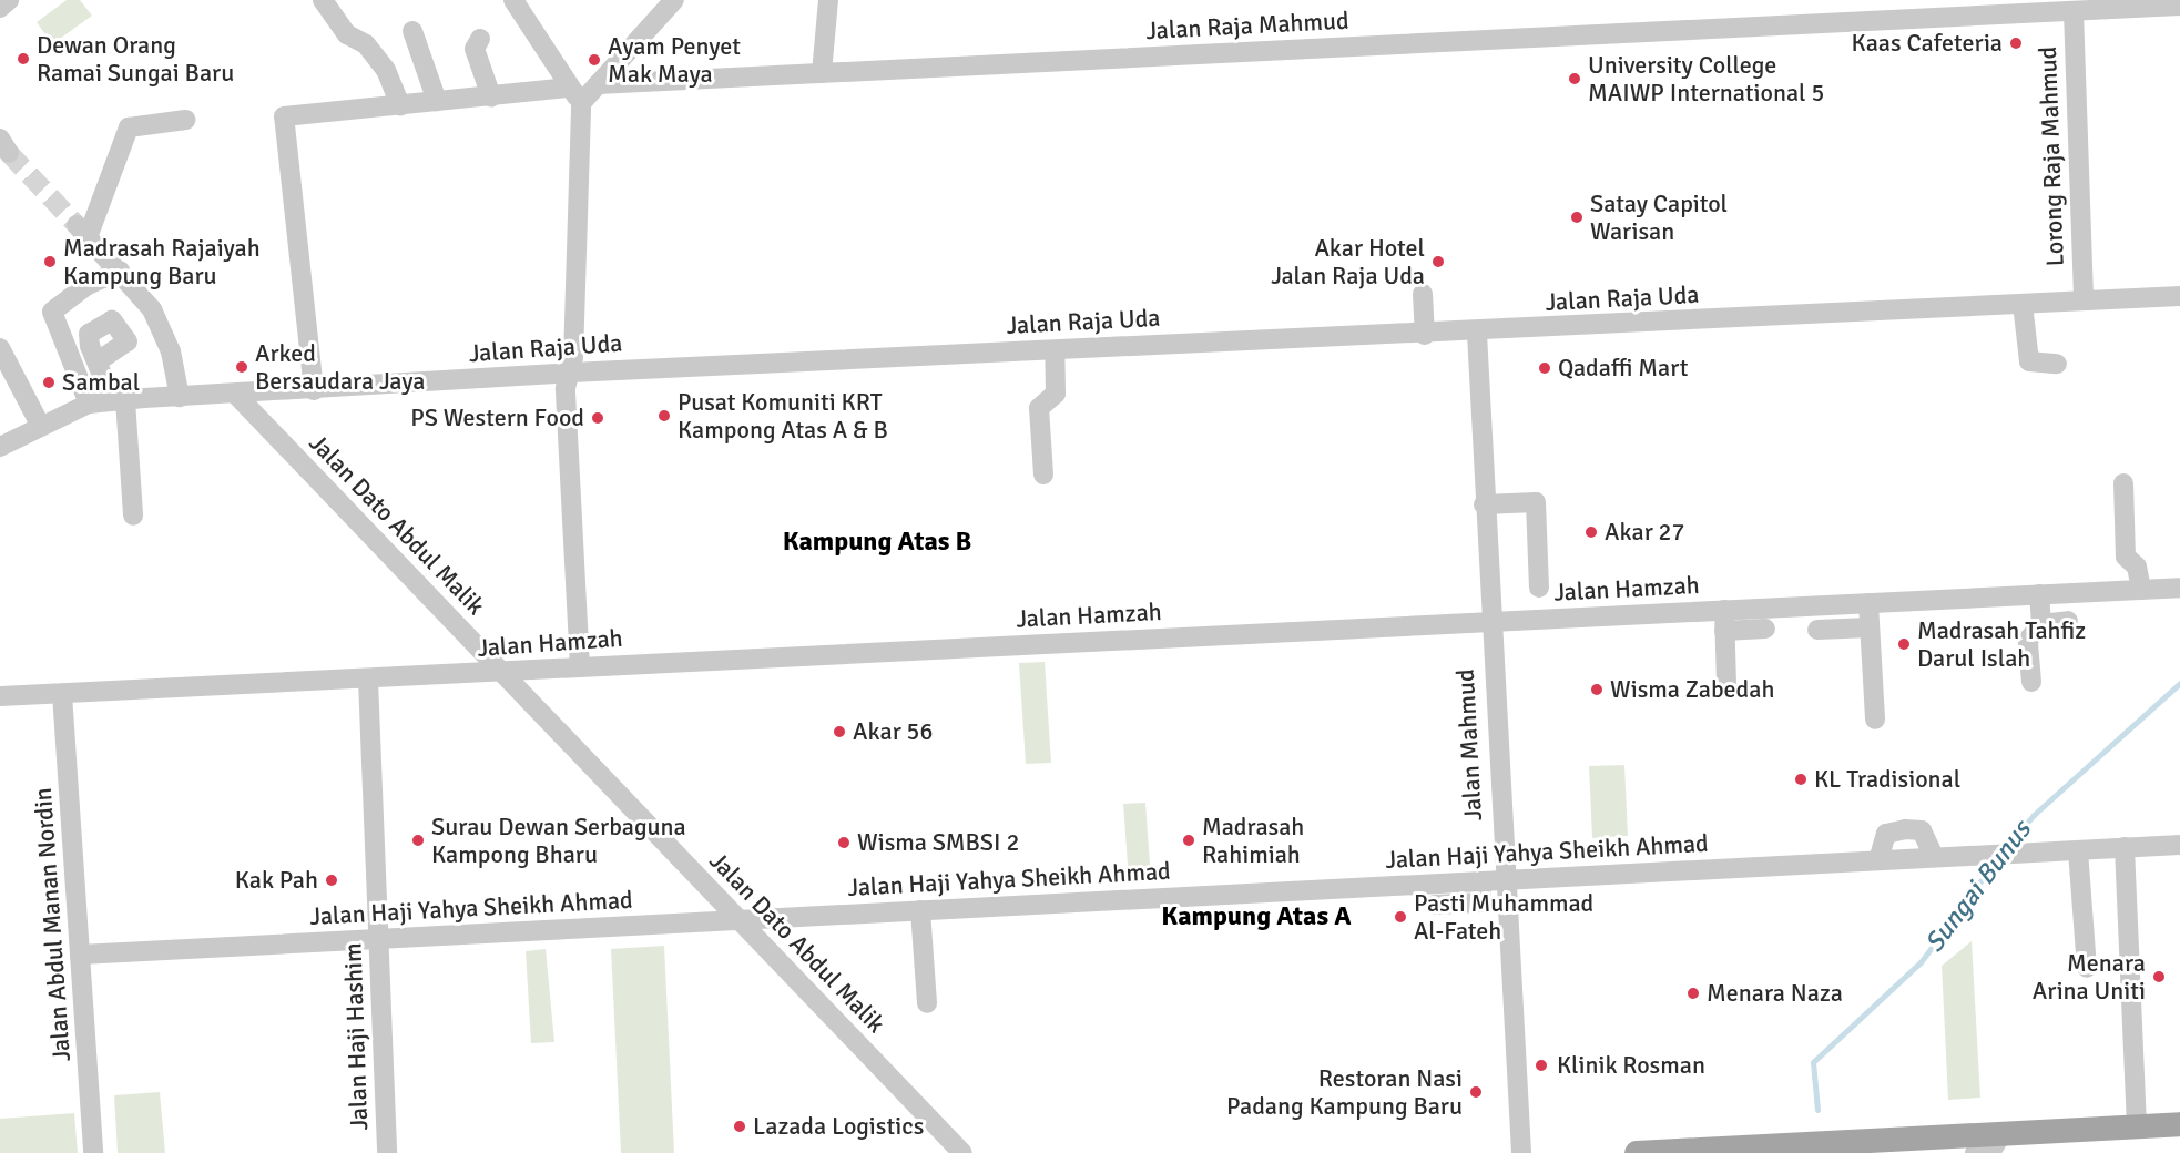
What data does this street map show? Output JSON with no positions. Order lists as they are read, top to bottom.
{
  "streets": {
    "street": [
      "Jalan Raja Mahmud",
      "Lorong Raja Mahmud",
      "Jalan Raja Uda",
      "Jalan Dato Abdul Malik",
      "Jalan Hamzah",
      "Jalan Mahmud",
      "Jalan Haji Yahya Sheikh Ahmad",
      "Jalan Abdul Manan Nordin",
      "Jalan Haji Hashim"
    ]
  },
  "crossings": [
    ["Jalan Raja Mahmud", "Lorong Raja Mahmud"],
    ["Lorong Raja Mahmud", "Jalan Raja Uda"],
    ["Jalan Raja Uda", "Jalan Dato Abdul Malik"],
    ["Jalan Raja Uda", "Jalan Mahmud"],
    ["Jalan Dato Abdul Malik", "Jalan Hamzah"],
    ["Jalan Dato Abdul Malik", "Jalan Haji Yahya Sheikh Ahmad"],
    ["Jalan Hamzah", "Jalan Mahmud"],
    ["Jalan Hamzah", "Jalan Abdul Manan Nordin"],
    ["Jalan Hamzah", "Jalan Haji Hashim"],
    ["Jalan Mahmud", "Jalan Haji Yahya Sheikh Ahmad"],
    ["Jalan Haji Yahya Sheikh Ahmad", "Jalan Abdul Manan Nordin"],
    ["Jalan Haji Yahya Sheikh Ahmad", "Jalan Haji Hashim"]
  ],
  "districts": ["Kampung Atas B", "Kampung Atas A"],
  "water": ["Sungai Bunus"],
  "places": [
    "Kaas Cafeteria",
    "Dewan Orang Ramai Sungai Baru",
    "Ayam Penyet Mak Maya",
    "University College MAIWP International 5",
    "Satay Capitol Warisan",
    "Madrasah Rajaiyah Kampung Baru",
    "Akar Hotel Jalan Raja Uda",
    "Arked Bersaudara Jaya",
    "Qadaffi Mart",
    "Sambal",
    "Pusat Komuniti KRT Kampong Atas A & B",
    "PS Western Food",
    "Akar 27",
    "Madrasah Tahfiz Darul Islah",
    "Wisma Zabedah",
    "Akar 56",
    "KL Tradisional",
    "Surau Dewan Serbaguna Kampong Bharu",
    "Madrasah Rahimiah",
    "Wisma SMBSI 2",
    "Kak Pah",
    "Pasti Muhammad Al-Fateh",
    "Menara Arina Uniti",
    "Menara Naza",
    "Klinik Rosman",
    "Restoran Nasi Padang Kampung Baru",
    "Lazada Logistics"
  ]
}
